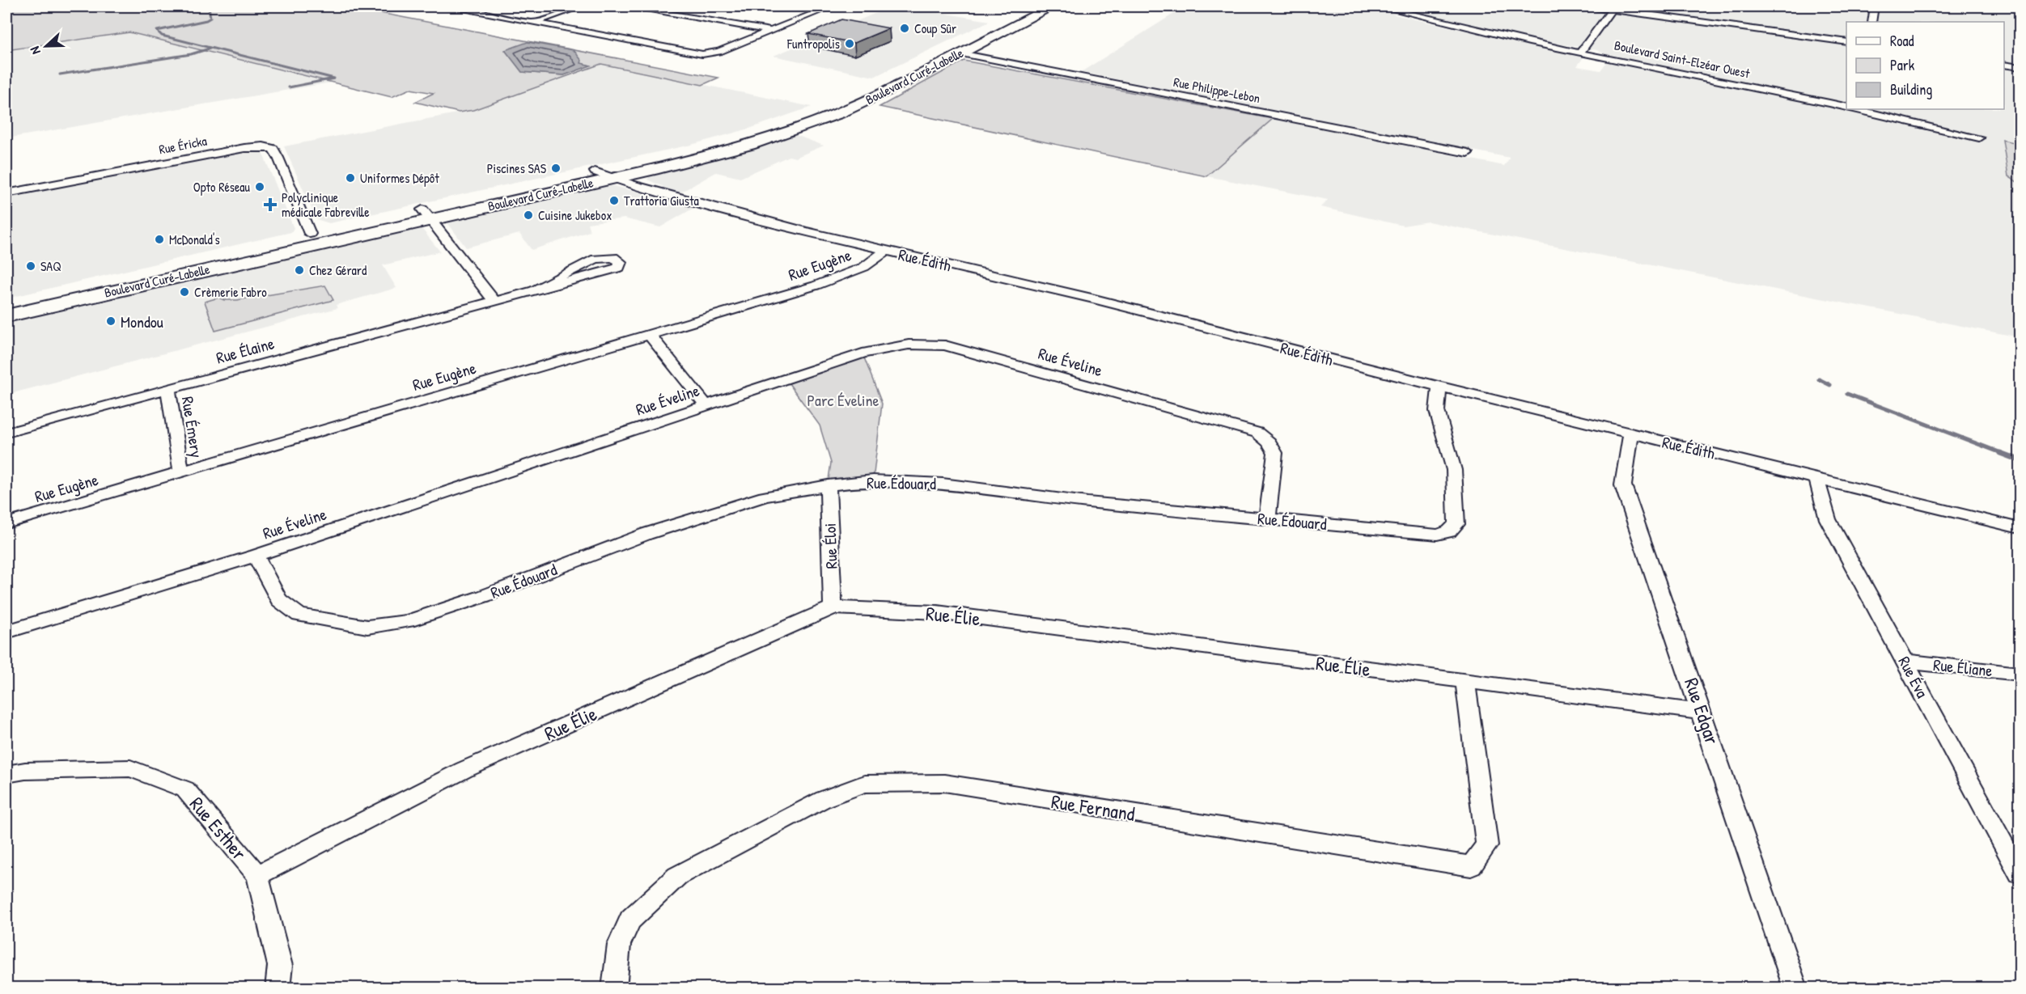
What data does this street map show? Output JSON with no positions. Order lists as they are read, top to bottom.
{
  "streets": {
    "main road": ["Boulevard Curé-Labelle"],
    "street": [
      "Boulevard Saint-Elzéar Ouest",
      "Rue Philippe-Lebon",
      "Rue Éricka",
      "Rue Édith",
      "Rue Eugène",
      "Rue Élaine",
      "Rue Éveline",
      "Rue Émery",
      "Rue Édouard",
      "Rue Éloi",
      "Rue Élie",
      "Rue Éliane",
      "Rue Éva",
      "Rue Edgar",
      "Rue Fernand",
      "Rue Esther"
    ]
  },
  "crossings": [
    ["Boulevard Curé-Labelle", "Rue Philippe-Lebon"],
    ["Boulevard Curé-Labelle", "Rue Éricka"],
    ["Boulevard Curé-Labelle", "Rue Édith"],
    ["Rue Édith", "Rue Eugène"],
    ["Rue Édith", "Rue Édouard"],
    ["Rue Édith", "Rue Éva"],
    ["Rue Édith", "Rue Edgar"],
    ["Rue Eugène", "Rue Émery"],
    ["Rue Élaine", "Rue Émery"],
    ["Rue Éveline", "Rue Édouard"],
    ["Rue Édouard", "Rue Éloi"],
    ["Rue Éloi", "Rue Élie"],
    ["Rue Élie", "Rue Edgar"],
    ["Rue Élie", "Rue Fernand"],
    ["Rue Élie", "Rue Esther"],
    ["Rue Éliane", "Rue Éva"]
  ],
  "parks": ["Parc Éveline"],
  "places": {
    "other": [
      "Coup Sûr",
      "Funtropolis",
      "Piscines SAS",
      "Uniformes Dépôt",
      "Opto Réseau",
      "Trattoria Giusta",
      "Cuisine Jukebox",
      "McDonald's",
      "SAQ",
      "Chez Gérard",
      "Crèmerie Fabro",
      "Mondou"
    ],
    "health": ["Polyclinique médicale Fabreville"]
  },
  "legend": ["Road", "Park", "Building"],
  "north": "left"
}
